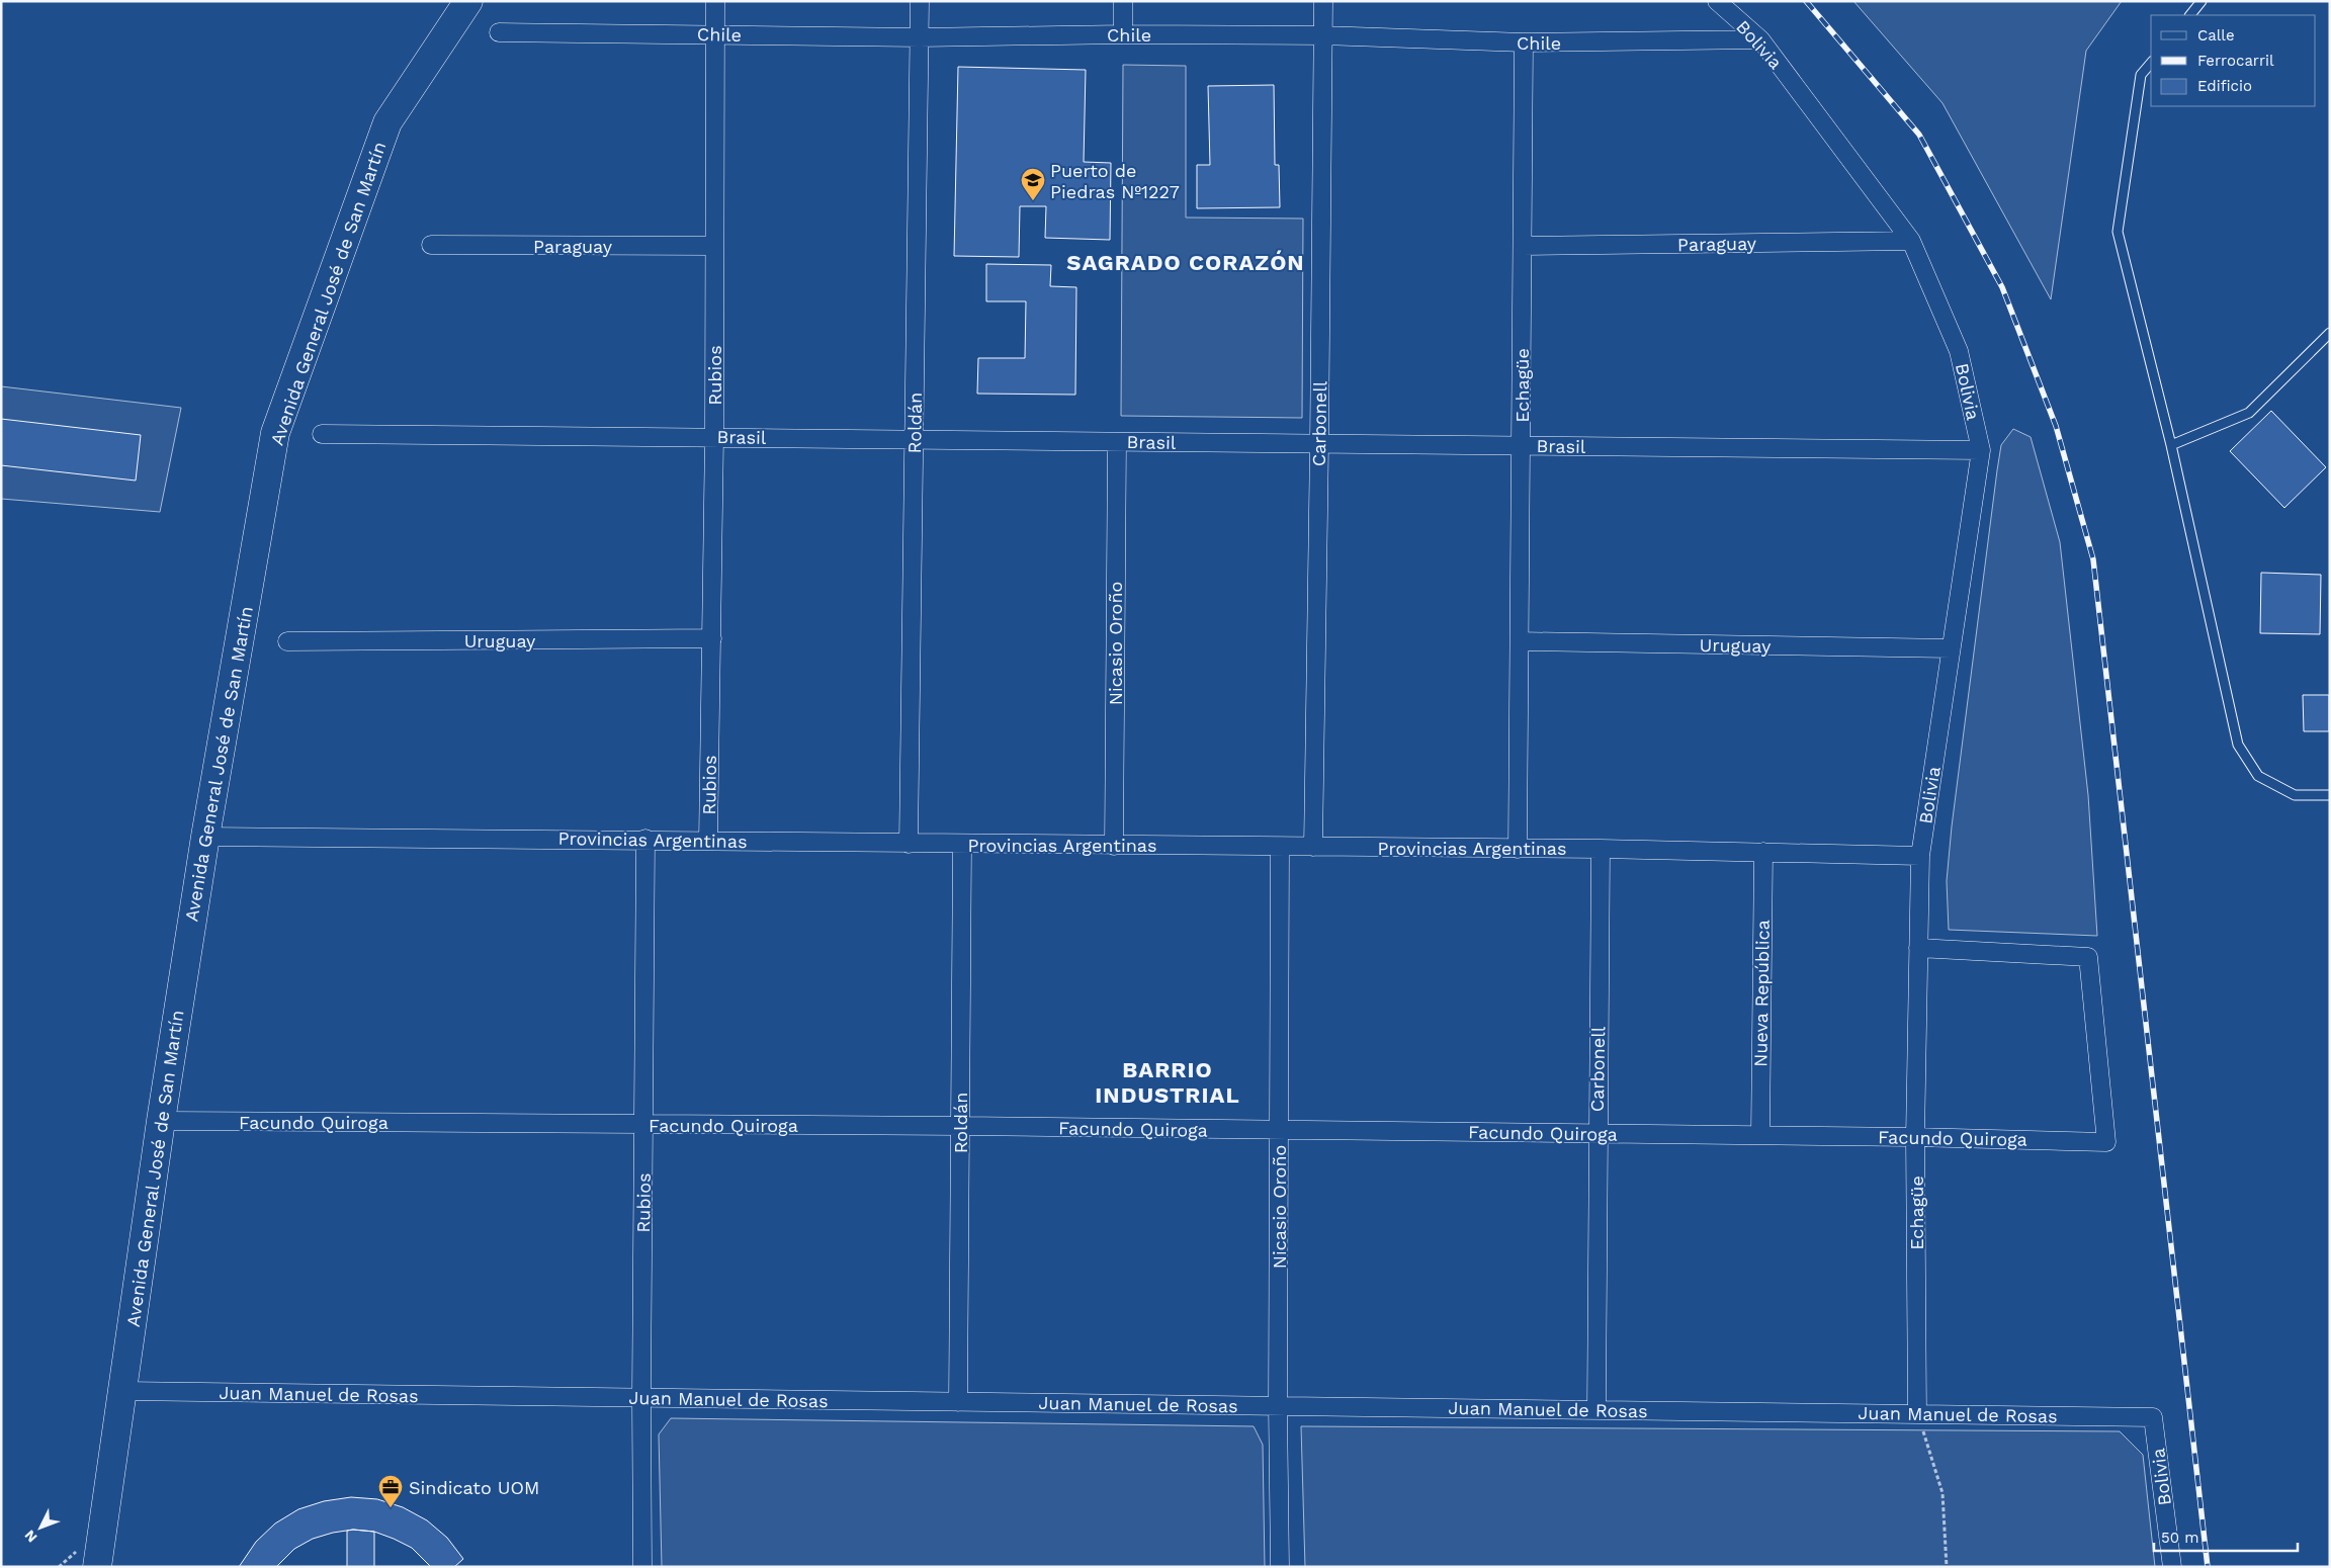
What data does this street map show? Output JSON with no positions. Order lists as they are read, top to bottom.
{
  "streets": {
    "main road": ["Avenida General José de San Martín"],
    "street": [
      "Chile",
      "Bolivia",
      "Paraguay",
      "Rubios",
      "Echagüe",
      "Roldán",
      "Carbonell",
      "Brasil",
      "Uruguay",
      "Nicasio Oroño",
      "Provincias Argentinas",
      "Nueva República",
      "Facundo Quiroga",
      "Juan Manuel de Rosas"
    ]
  },
  "crossings": [
    ["Chile", "Bolivia"],
    ["Chile", "Rubios"],
    ["Chile", "Echagüe"],
    ["Chile", "Roldán"],
    ["Chile", "Carbonell"],
    ["Bolivia", "Paraguay"],
    ["Bolivia", "Echagüe"],
    ["Bolivia", "Brasil"],
    ["Bolivia", "Uruguay"],
    ["Bolivia", "Provincias Argentinas"],
    ["Bolivia", "Juan Manuel de Rosas"],
    ["Paraguay", "Rubios"],
    ["Paraguay", "Echagüe"],
    ["Avenida General José de San Martín", "Provincias Argentinas"],
    ["Avenida General José de San Martín", "Facundo Quiroga"],
    ["Avenida General José de San Martín", "Juan Manuel de Rosas"],
    ["Rubios", "Brasil"],
    ["Rubios", "Uruguay"],
    ["Rubios", "Provincias Argentinas"],
    ["Rubios", "Facundo Quiroga"],
    ["Rubios", "Juan Manuel de Rosas"],
    ["Echagüe", "Brasil"],
    ["Echagüe", "Uruguay"],
    ["Echagüe", "Provincias Argentinas"],
    ["Echagüe", "Facundo Quiroga"],
    ["Echagüe", "Juan Manuel de Rosas"],
    ["Roldán", "Brasil"],
    ["Roldán", "Provincias Argentinas"],
    ["Roldán", "Facundo Quiroga"],
    ["Roldán", "Juan Manuel de Rosas"],
    ["Carbonell", "Brasil"],
    ["Carbonell", "Provincias Argentinas"],
    ["Carbonell", "Facundo Quiroga"],
    ["Carbonell", "Juan Manuel de Rosas"],
    ["Brasil", "Nicasio Oroño"],
    ["Nicasio Oroño", "Provincias Argentinas"],
    ["Nicasio Oroño", "Facundo Quiroga"],
    ["Nicasio Oroño", "Juan Manuel de Rosas"],
    ["Provincias Argentinas", "Nueva República"],
    ["Nueva República", "Facundo Quiroga"]
  ],
  "districts": ["SAGRADO CORAZÓN", "BARRIO INDUSTRIAL"],
  "places": {
    "school or university": ["Puerto de Piedras Nº1227"],
    "office": ["Sindicato UOM"]
  },
  "legend": ["Calle", "Ferrocarril", "Edificio"],
  "scale_bar": "50 m",
  "north": "bottom left"
}
